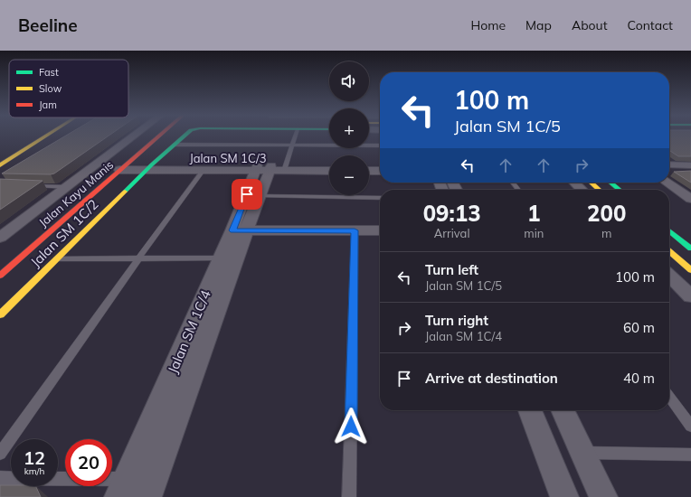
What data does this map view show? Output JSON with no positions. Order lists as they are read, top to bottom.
{
  "streets": {
    "street": [
      "Jalan SM 1C/3",
      "Jalan Kayu Manis",
      "Jalan SM 1C/2",
      "Jalan SM 1C/4"
    ]
  },
  "crossings": [
    ["Jalan SM 1C/3", "Jalan Kayu Manis"],
    ["Jalan SM 1C/3", "Jalan SM 1C/2"],
    ["Jalan SM 1C/3", "Jalan SM 1C/4"]
  ],
  "legend": ["Fast", "Slow", "Jam"],
  "page": {
    "header": "Beeline",
    "nav": [
      "Home",
      "Map",
      "About",
      "Contact"
    ],
    "map_buttons": ["+", "−"],
    "turn": ["100 m", "Jalan SM 1C/5"],
    "eta": [
      "09:13",
      "Arrival",
      "1",
      "min",
      "200",
      "m"
    ],
    "list": [
      {
        "name": "Turn left",
        "note": "Jalan SM 1C/5",
        "value": "100 m"
      },
      {
        "name": "Turn right",
        "note": "Jalan SM 1C/4",
        "value": "60 m"
      },
      {
        "name": "Arrive at destination",
        "value": "40 m"
      }
    ],
    "speed": "12 km/h",
    "limit": "20"
  }
}
